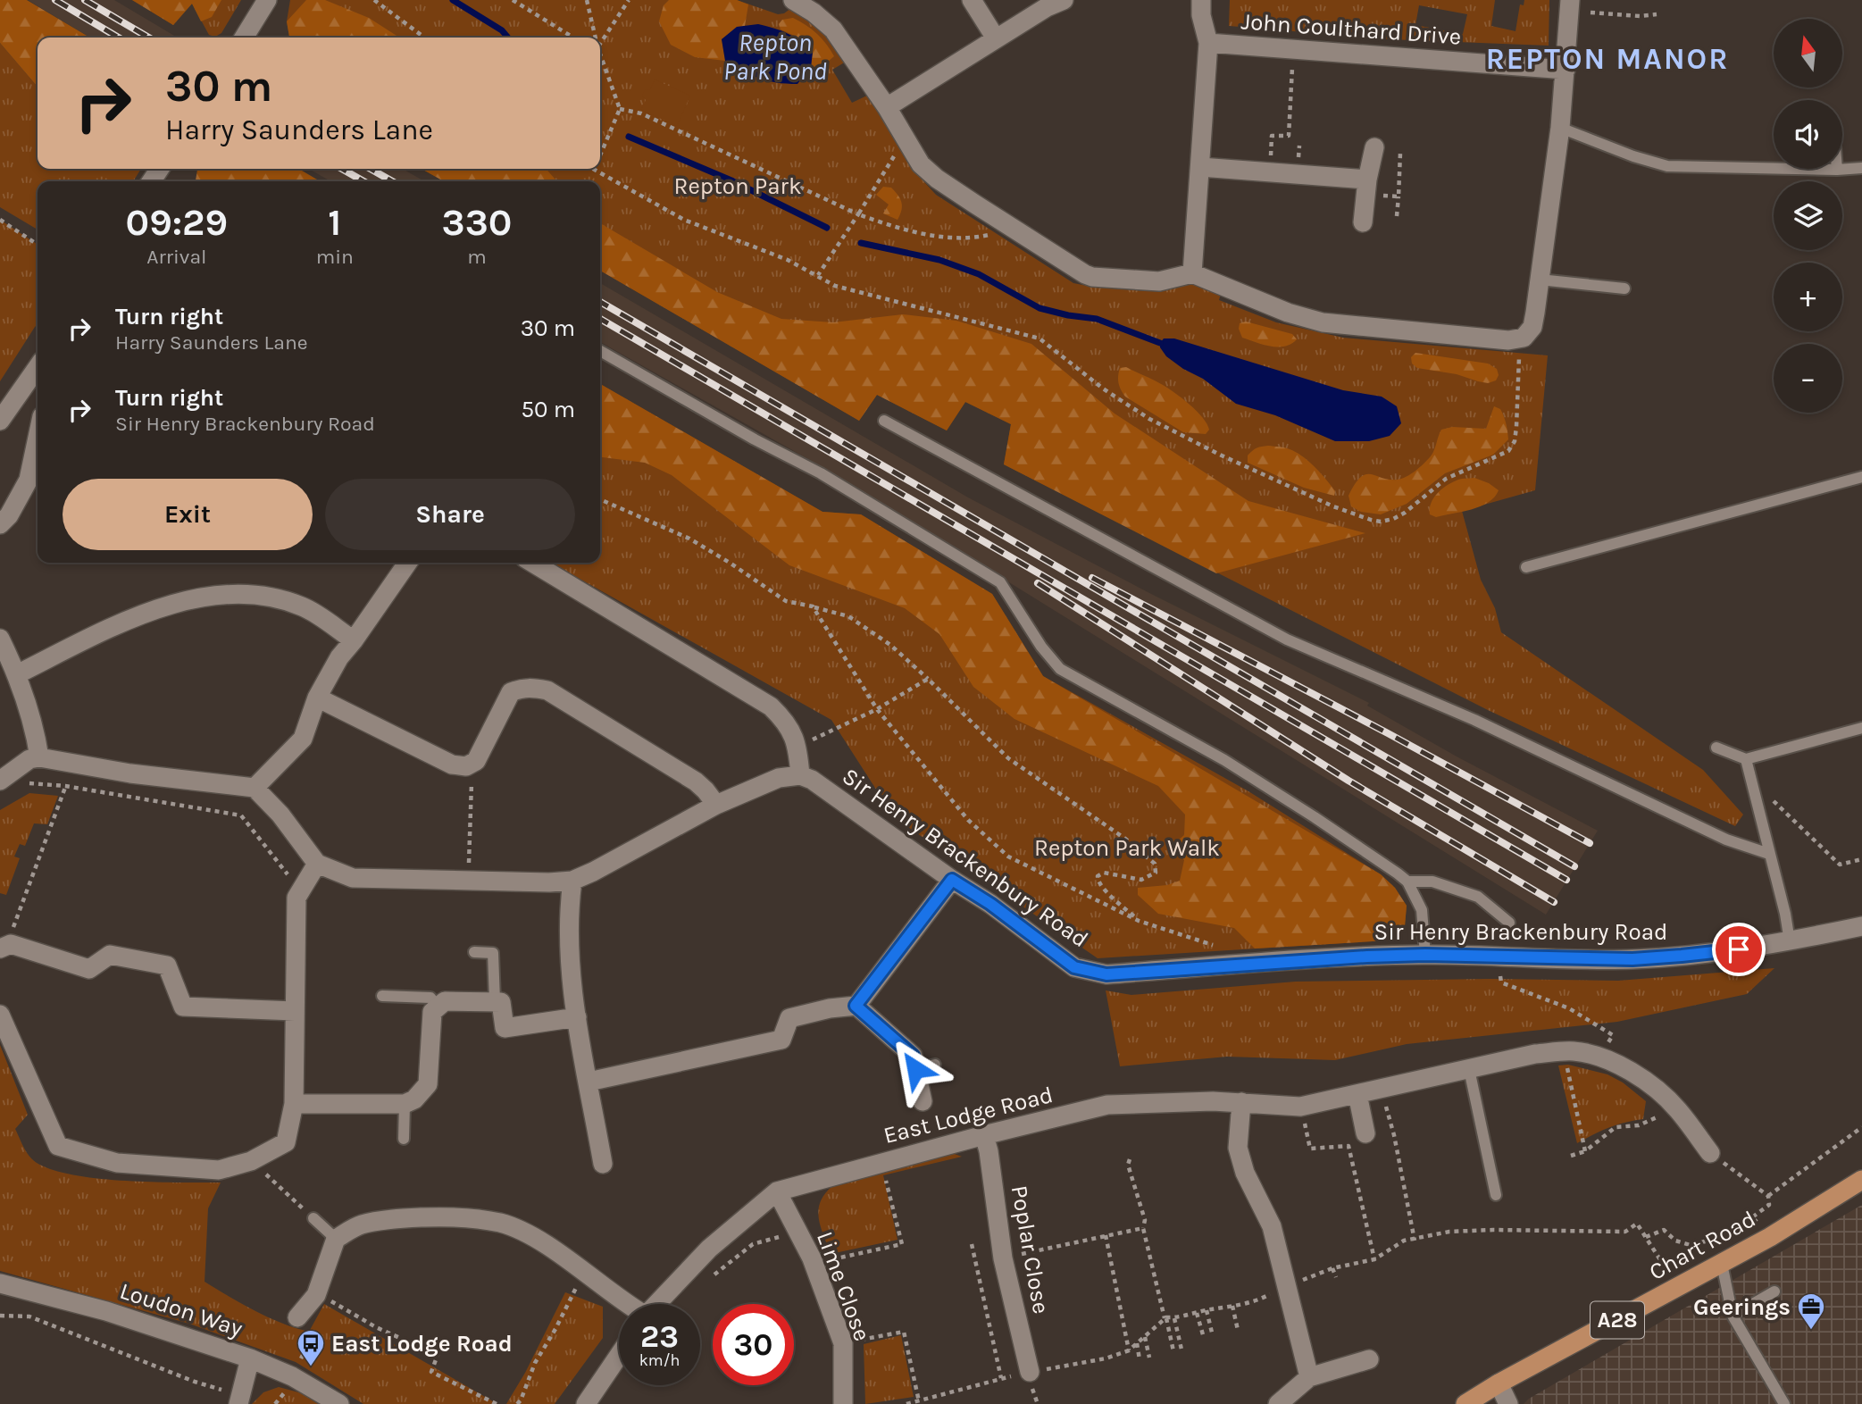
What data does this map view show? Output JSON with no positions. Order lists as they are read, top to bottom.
{
  "streets": {
    "main road": ["Chart Road", "A28"],
    "street": [
      "John Coulthard Drive",
      "Sir Henry Brackenbury Road",
      "East Lodge Road",
      "Poplar Close",
      "Lime Close",
      "Loudon Way"
    ]
  },
  "crossings": [
    ["East Lodge Road", "Poplar Close"],
    ["East Lodge Road", "Lime Close"]
  ],
  "districts": ["REPTON MANOR"],
  "water": ["Repton Park Pond"],
  "parks": ["Repton Park", "Repton Park Walk"],
  "places": {
    "office": ["Geerings"],
    "bus stop": ["East Lodge Road"]
  },
  "north": "top",
  "page": {
    "map_buttons": ["+", "−"],
    "turn": ["30 m", "Harry Saunders Lane"],
    "eta": [
      "09:29",
      "Arrival",
      "1",
      "min",
      "330",
      "m"
    ],
    "list": [
      {
        "name": "Turn right",
        "note": "Harry Saunders Lane",
        "value": "30 m"
      },
      {
        "name": "Turn right",
        "note": "Sir Henry Brackenbury Road",
        "value": "50 m"
      }
    ],
    "buttons": ["Exit", "Share"],
    "speed": "23 km/h",
    "limit": "30"
  }
}
